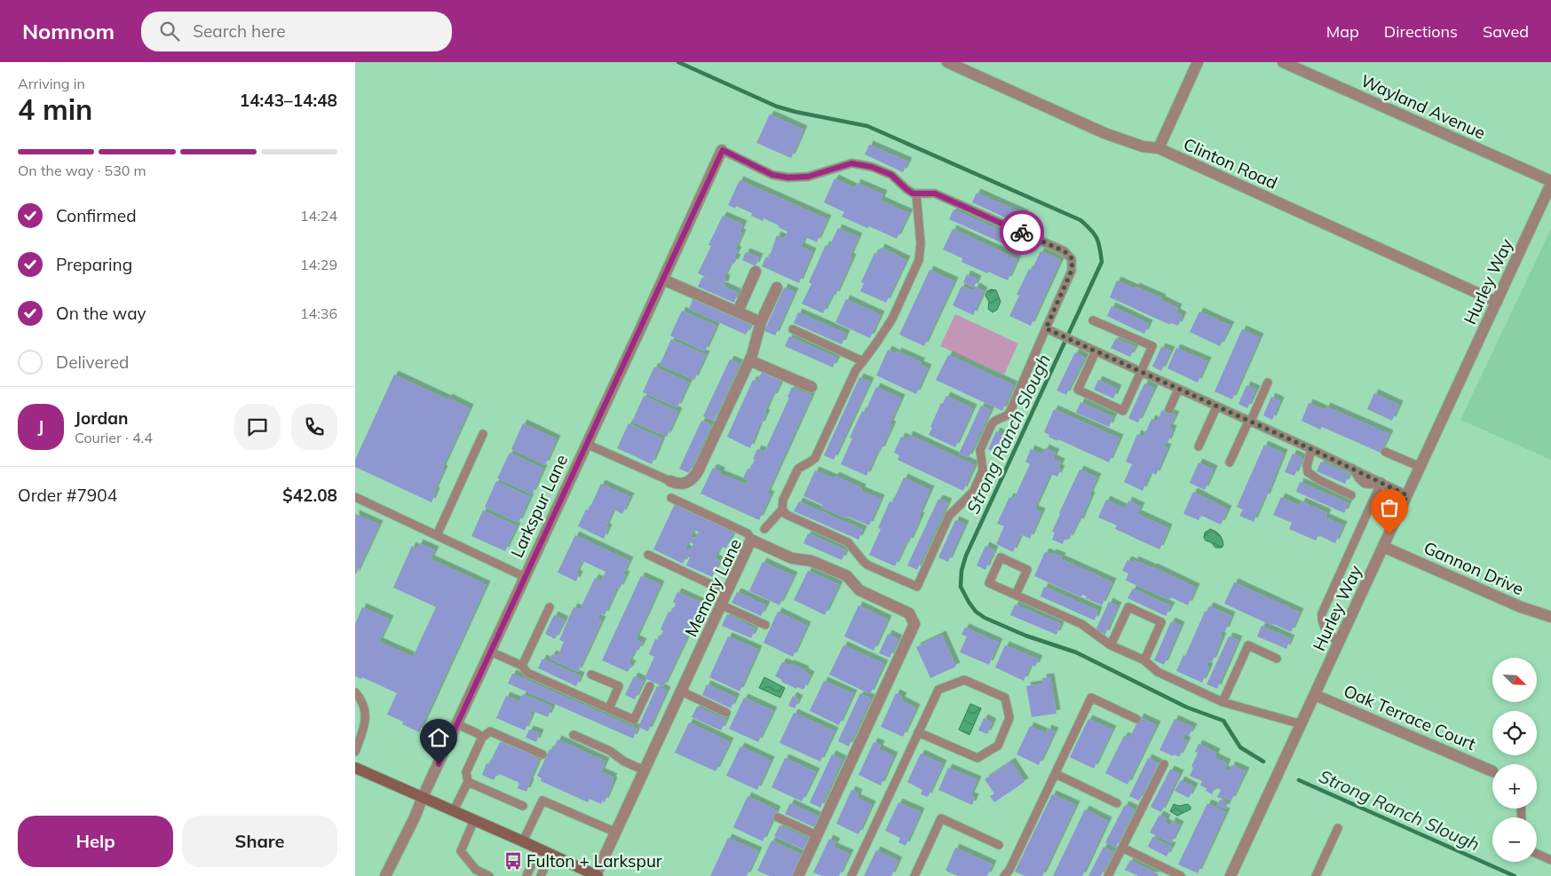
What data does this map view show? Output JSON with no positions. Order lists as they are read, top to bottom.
{
  "streets": {
    "street": [
      "Wayland Avenue",
      "Clinton Road",
      "Hurley Way",
      "Larkspur Lane",
      "Gannon Drive",
      "Memory Lane",
      "Oak Terrace Court"
    ]
  },
  "crossings": [
    ["Wayland Avenue", "Hurley Way"],
    ["Clinton Road", "Hurley Way"],
    ["Hurley Way", "Gannon Drive"],
    ["Hurley Way", "Oak Terrace Court"]
  ],
  "water": ["Strong Ranch Slough"],
  "places": {
    "bus stop": ["Fulton + Larkspur"]
  },
  "north": "bottom right",
  "page": {
    "header": "Nomnom",
    "search": "Search here",
    "nav": ["Map", "Directions", "Saved"],
    "heading": ["4 min", "Arriving in", "14:43–14:48"],
    "panel": [
      "Jordan",
      "Courier · 4.4",
      "Order #7904",
      "$42.08"
    ],
    "bar": "On the way · 530 m",
    "list": [
      ["Confirmed", "14:24"],
      ["Preparing", "14:29"],
      ["On the way", "14:36"],
      "Delivered"
    ],
    "round": "J",
    "map_buttons": ["+", "−"],
    "buttons": ["Help", "Share"]
  }
}
